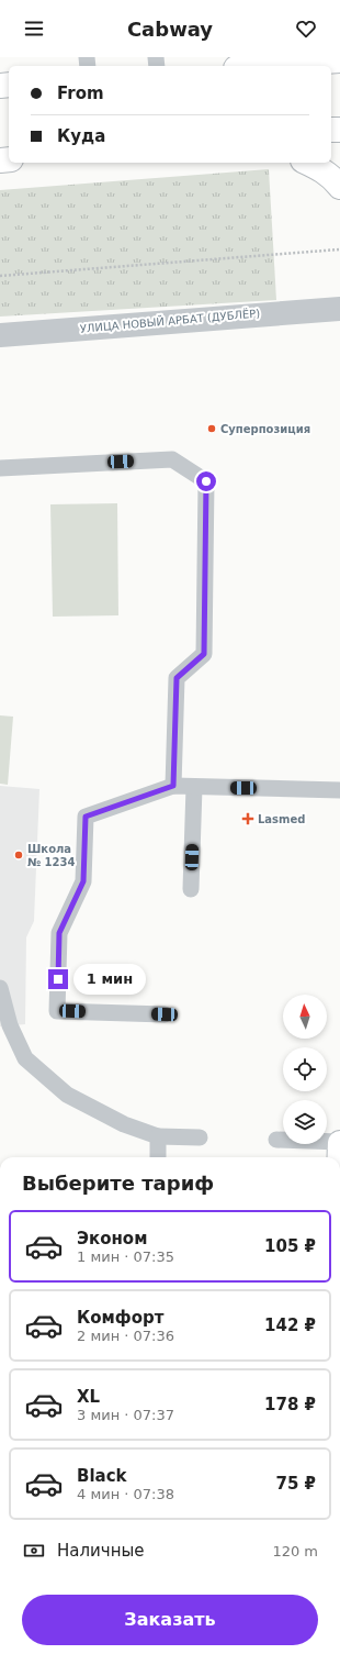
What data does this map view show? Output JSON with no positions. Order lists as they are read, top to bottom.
{
  "streets": {
    "street": ["УЛИЦА НОВЫЙ АРБАТ (ДУБЛЁР)"]
  },
  "places": {
    "other": ["Суперпозиция", "Школа № 1234"],
    "health": ["Lasmed"]
  },
  "north": "top",
  "page": {
    "header": "Cabway",
    "banner": ["From", "Куда"],
    "bubble": "1 мин",
    "heading": "Выберите тариф",
    "list": [
      {
        "name": "Эконом",
        "note": "1 мин · 07:35",
        "value": "105 ₽"
      },
      {
        "name": "Комфорт",
        "note": "2 мин · 07:36",
        "value": "142 ₽"
      },
      {
        "name": "XL",
        "note": "3 мин · 07:37",
        "value": "178 ₽"
      },
      {
        "name": "Black",
        "note": "4 мин · 07:38",
        "value": "75 ₽"
      }
    ],
    "pay": ["Наличные", "120 m"],
    "buttons": "Заказать"
  }
}
